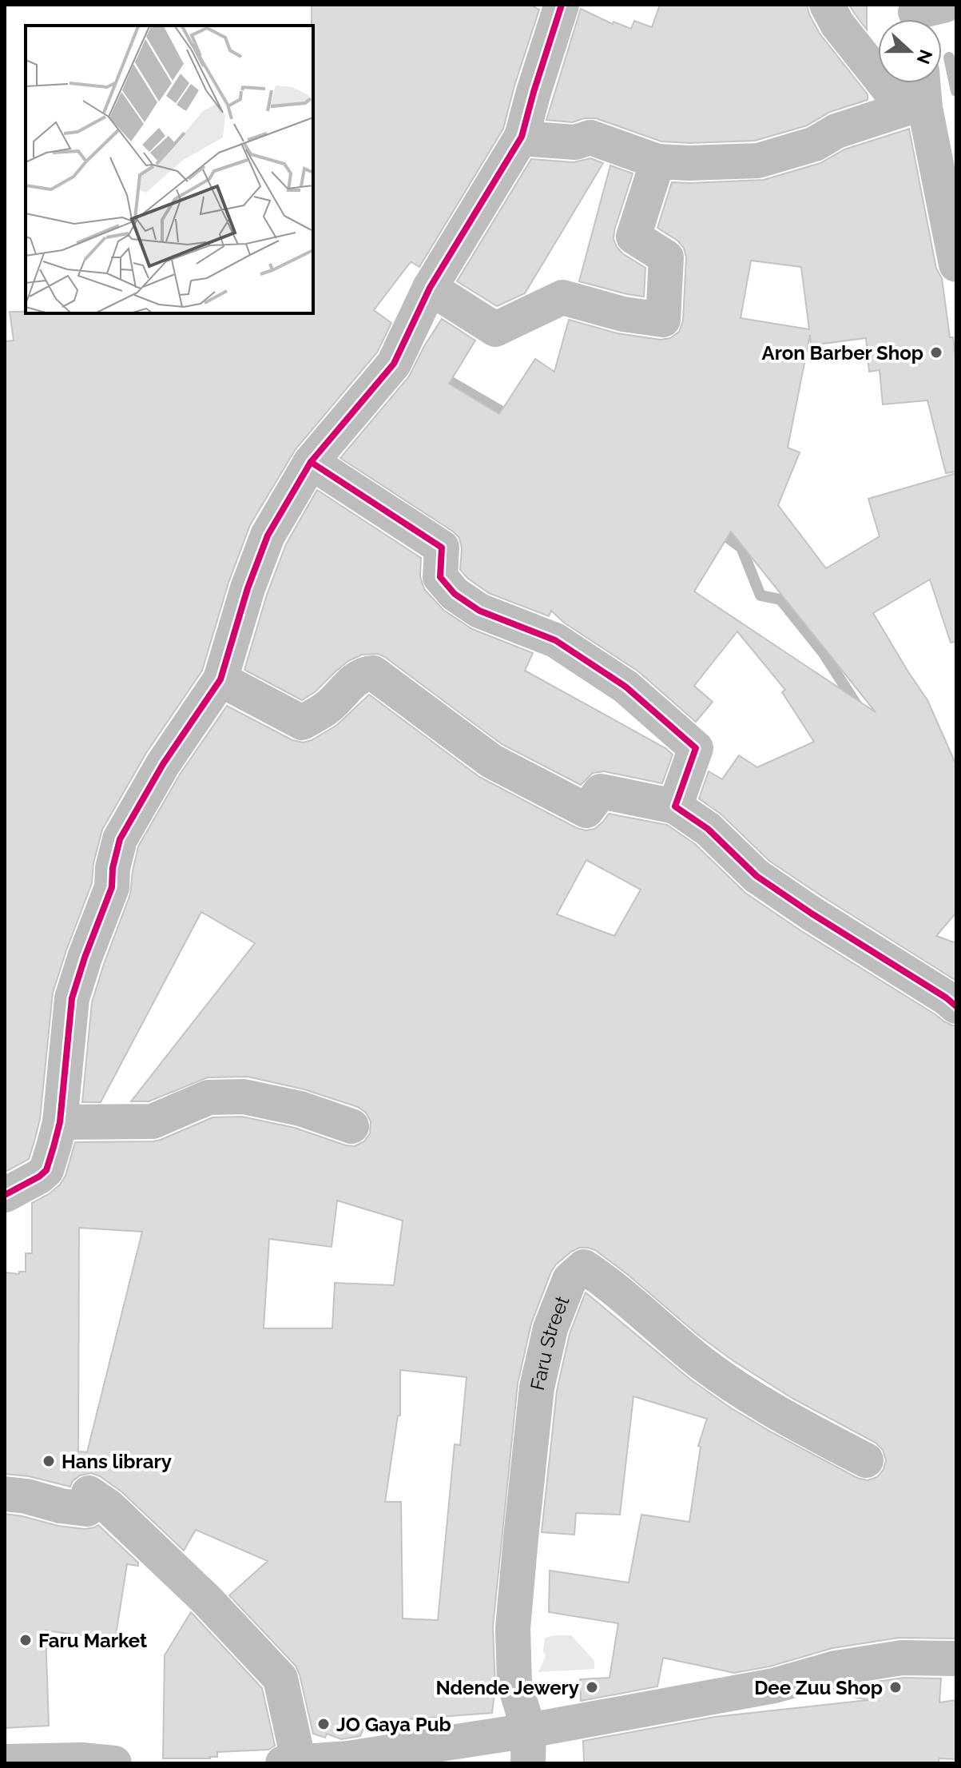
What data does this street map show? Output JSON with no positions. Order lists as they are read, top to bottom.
{
  "streets": {
    "street": ["Faru Street"]
  },
  "places": [
    "Aron Barber Shop",
    "Hans library",
    "Faru Market",
    "Ndende Jewery",
    "Dee Zuu Shop",
    "JO Gaya Pub"
  ],
  "north": "right"
}
